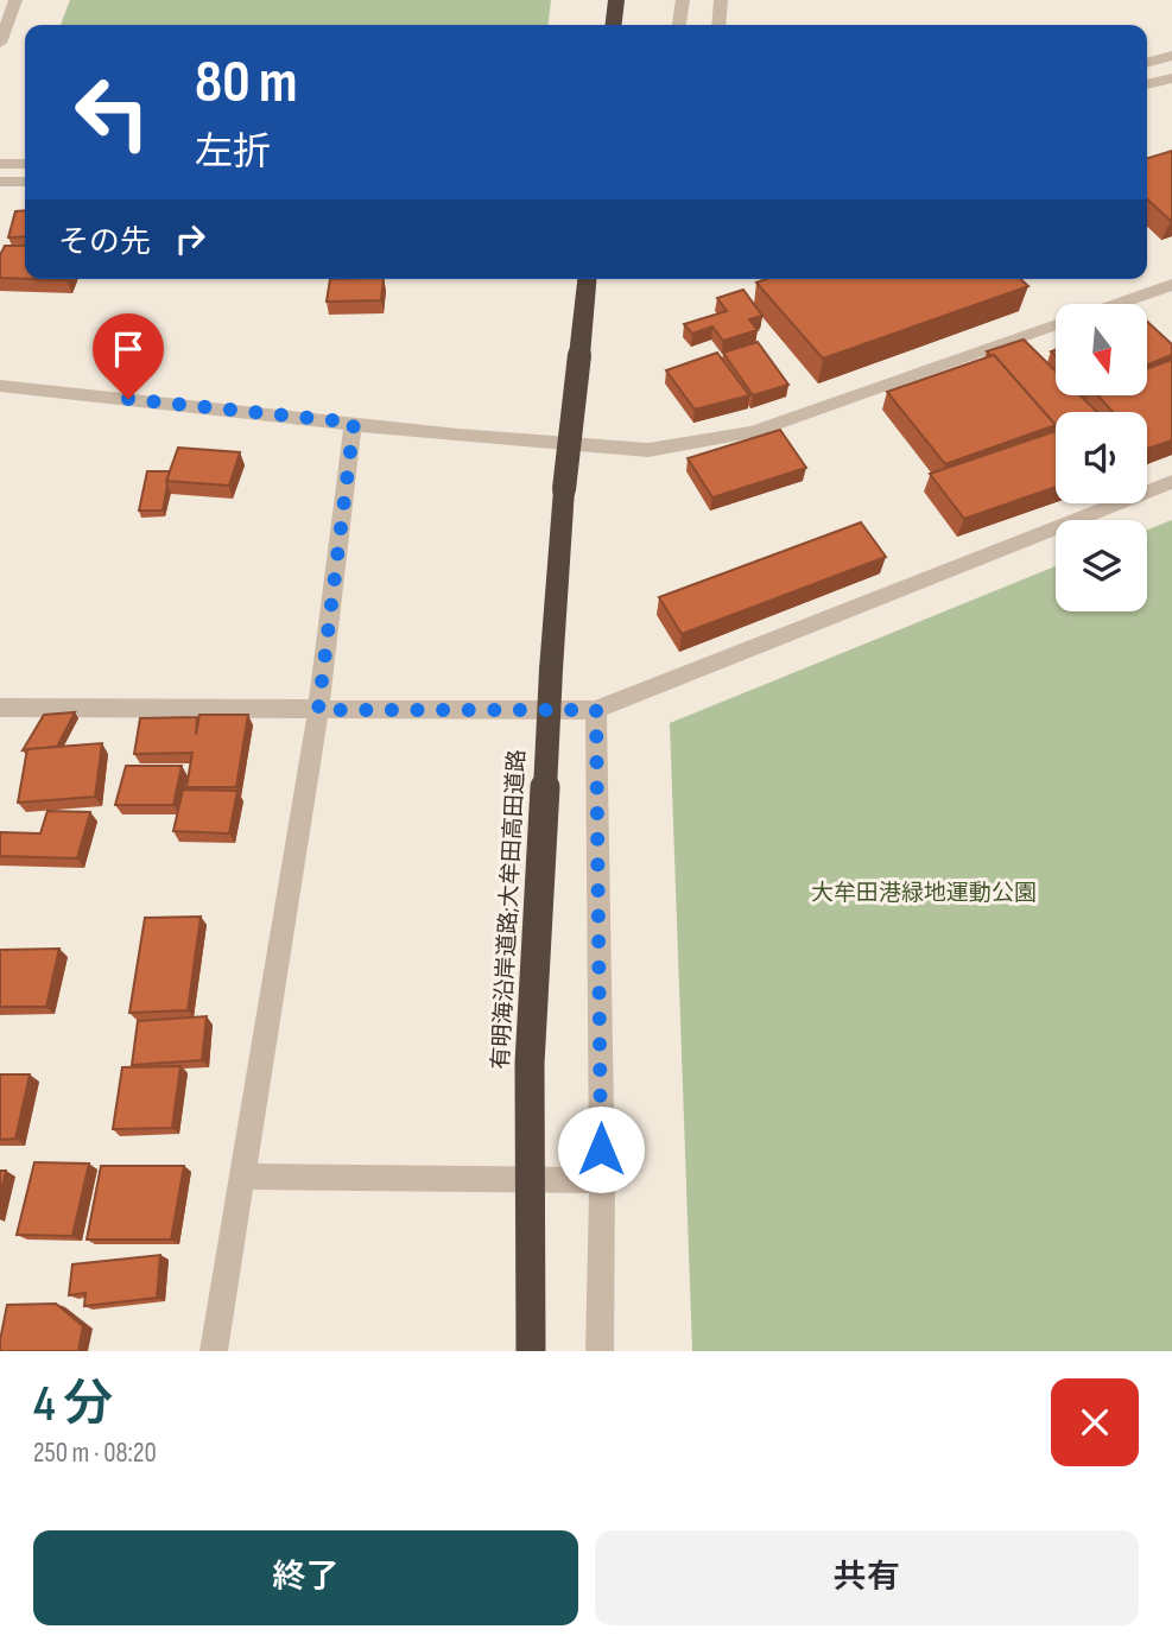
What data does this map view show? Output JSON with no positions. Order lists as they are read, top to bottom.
{
  "streets": {
    "highway": ["有明海沿岸道路;大牟田高田道路"]
  },
  "parks": ["大牟田港緑地運動公園"],
  "north": "bottom",
  "page": {
    "turn": ["80 m", "左折"],
    "then": "その先",
    "heading": ["4 分", "250 m · 08:20"],
    "buttons": ["終了", "共有"]
  }
}
